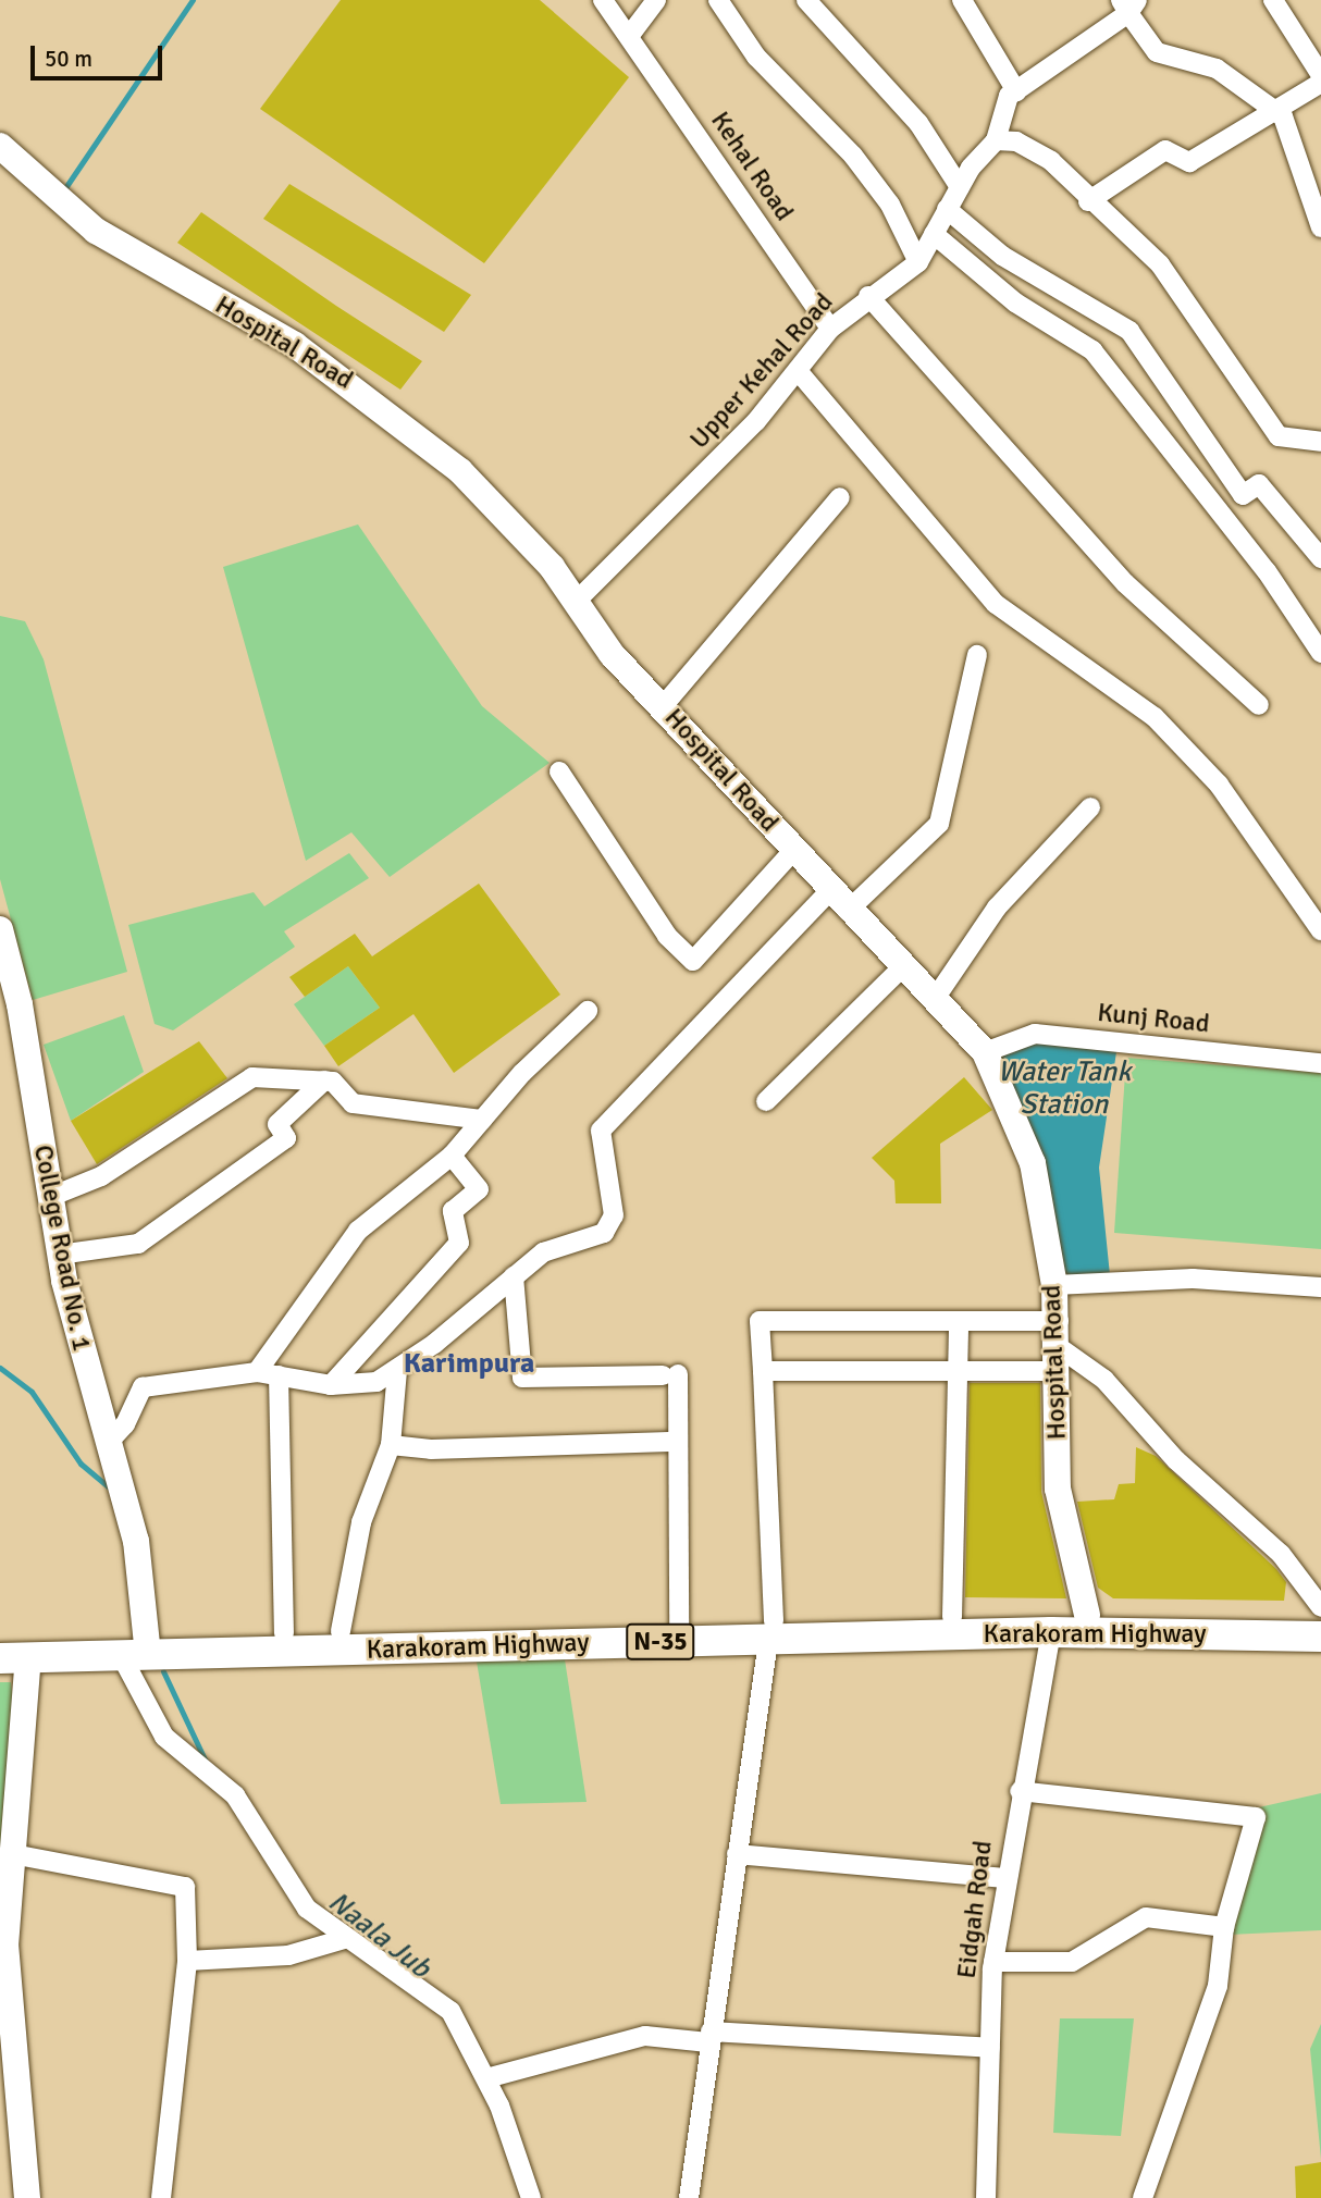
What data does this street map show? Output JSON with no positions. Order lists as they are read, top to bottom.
{
  "streets": {
    "highway": ["Karakoram Highway", "N-35"],
    "main road": ["Hospital Road", "College Road No. 1"],
    "street": [
      "Kehal Road",
      "Upper Kehal Road",
      "Kunj Road",
      "Eidgah Road"
    ]
  },
  "crossings": [
    ["Kehal Road", "Upper Kehal Road"],
    ["Hospital Road", "Upper Kehal Road"],
    ["Hospital Road", "Kunj Road"],
    ["Hospital Road", "Karakoram Highway"],
    ["College Road No. 1", "Karakoram Highway"],
    ["Karakoram Highway", "Eidgah Road"]
  ],
  "districts": ["Karimpura"],
  "water": ["Water Tank Station", "Naala Jub"],
  "scale_bar": "50 m"
}
